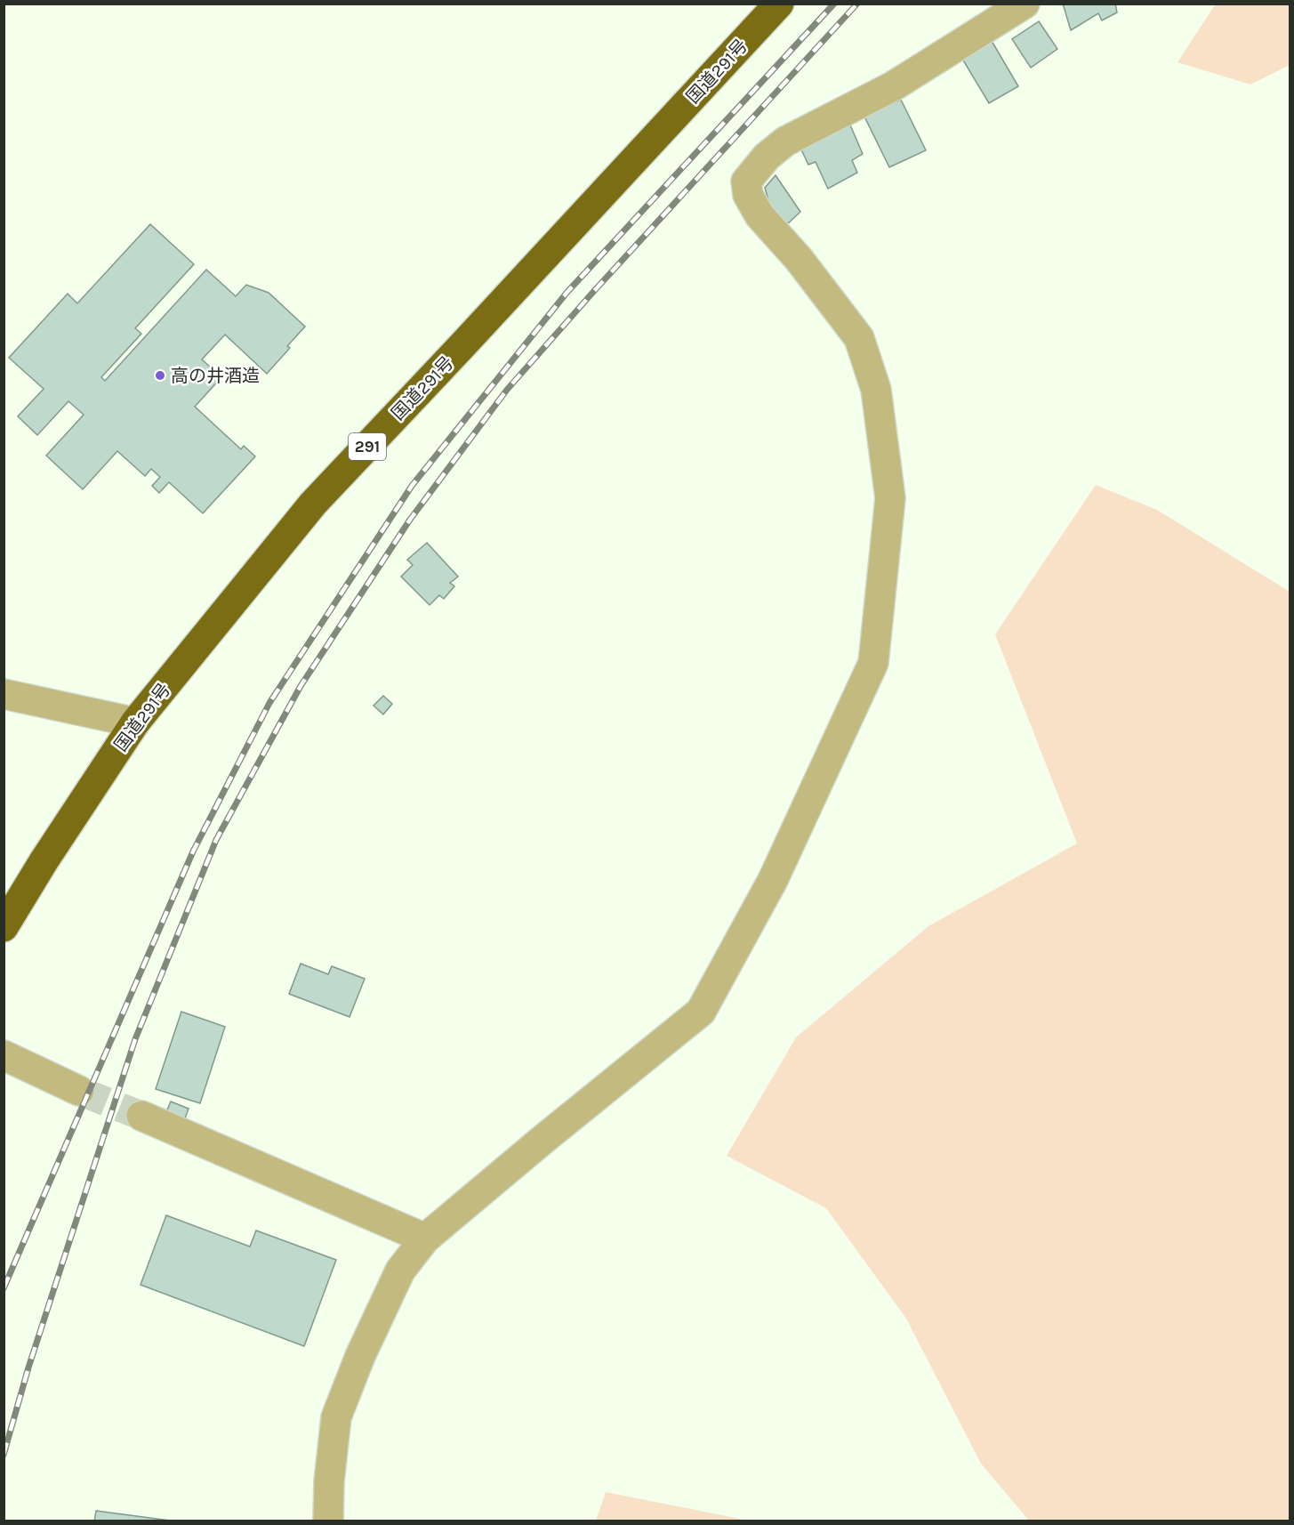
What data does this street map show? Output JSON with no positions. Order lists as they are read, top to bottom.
{
  "streets": {
    "highway": ["国道291号", "291"]
  },
  "places": ["高の井酒造"]
}
